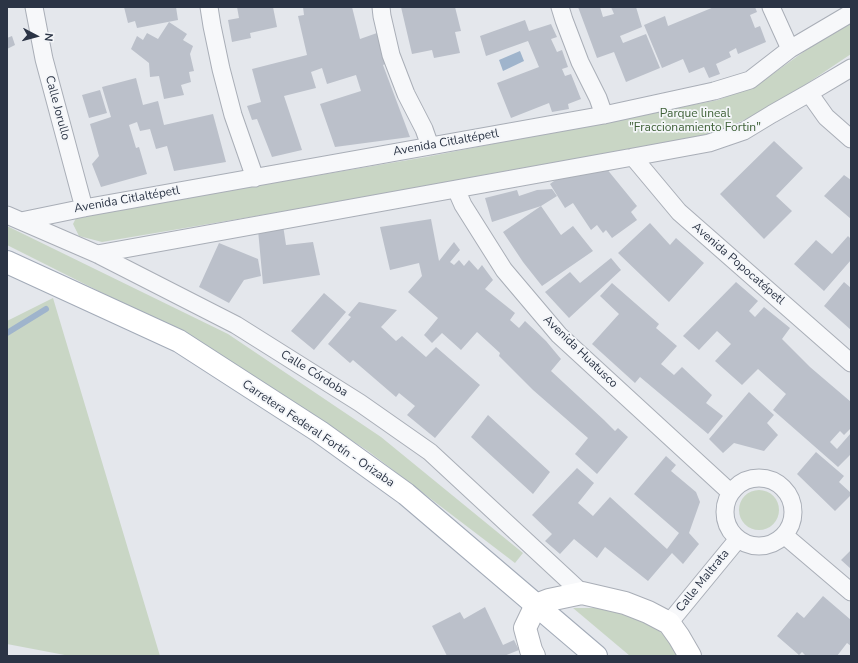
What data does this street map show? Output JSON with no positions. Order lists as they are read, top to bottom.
{
  "streets": {
    "main road": ["Carretera Federal Fortín - Orizaba"],
    "street": [
      "Calle Jorullo",
      "Avenida Citlaltépetl",
      "Avenida Popocatépetl",
      "Avenida Huatusco",
      "Calle Córdoba",
      "Calle Maltrata"
    ]
  },
  "crossings": [
    ["Calle Jorullo", "Avenida Citlaltépetl"],
    ["Avenida Citlaltépetl", "Calle Córdoba"],
    ["Avenida Huatusco", "Calle Maltrata"]
  ],
  "parks": ["Parque lineal \"Fraccionamiento Fortin\""],
  "north": "right"
}
